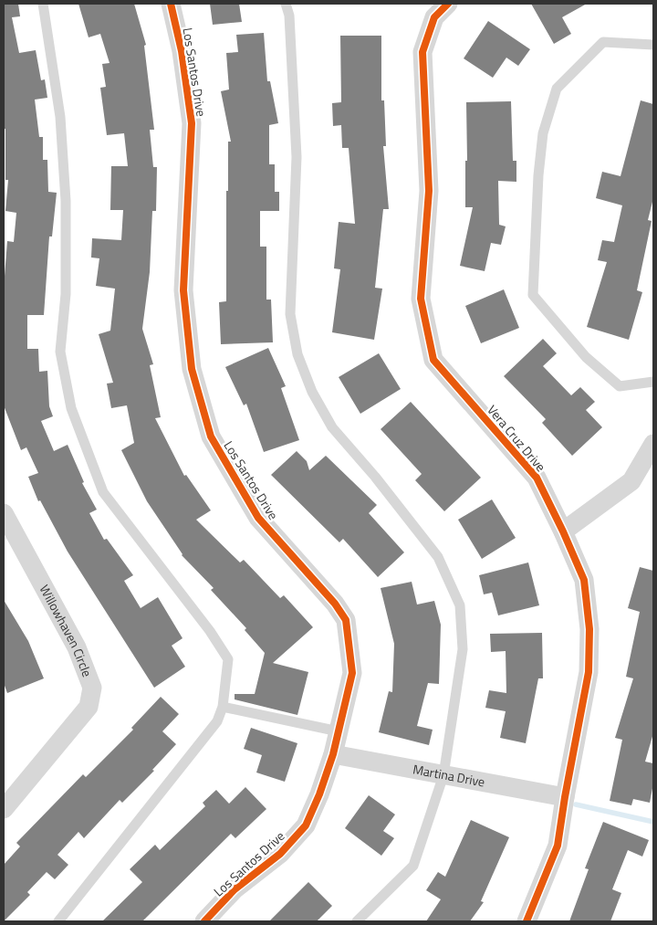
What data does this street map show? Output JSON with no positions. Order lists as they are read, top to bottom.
{
  "streets": {
    "street": [
      "Los Santos Drive",
      "Vera Cruz Drive",
      "Willowhaven Circle",
      "Martina Drive"
    ]
  },
  "crossings": [
    ["Los Santos Drive", "Martina Drive"],
    ["Vera Cruz Drive", "Martina Drive"]
  ]
}
